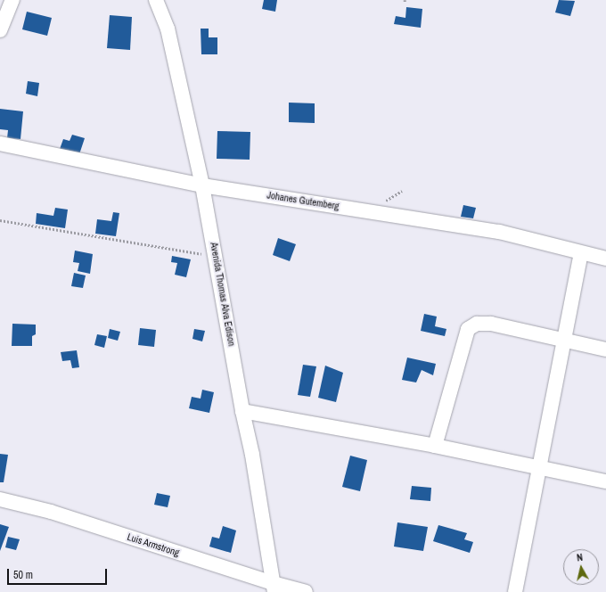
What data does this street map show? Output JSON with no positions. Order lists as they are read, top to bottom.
{
  "streets": {
    "street": ["Johanes Gutemberg", "Avenida Thomas Alva Edison", "Luis Armstrong"]
  },
  "crossings": [
    ["Johanes Gutemberg", "Avenida Thomas Alva Edison"],
    ["Avenida Thomas Alva Edison", "Luis Armstrong"]
  ],
  "scale_bar": "50 m",
  "north": "top"
}
